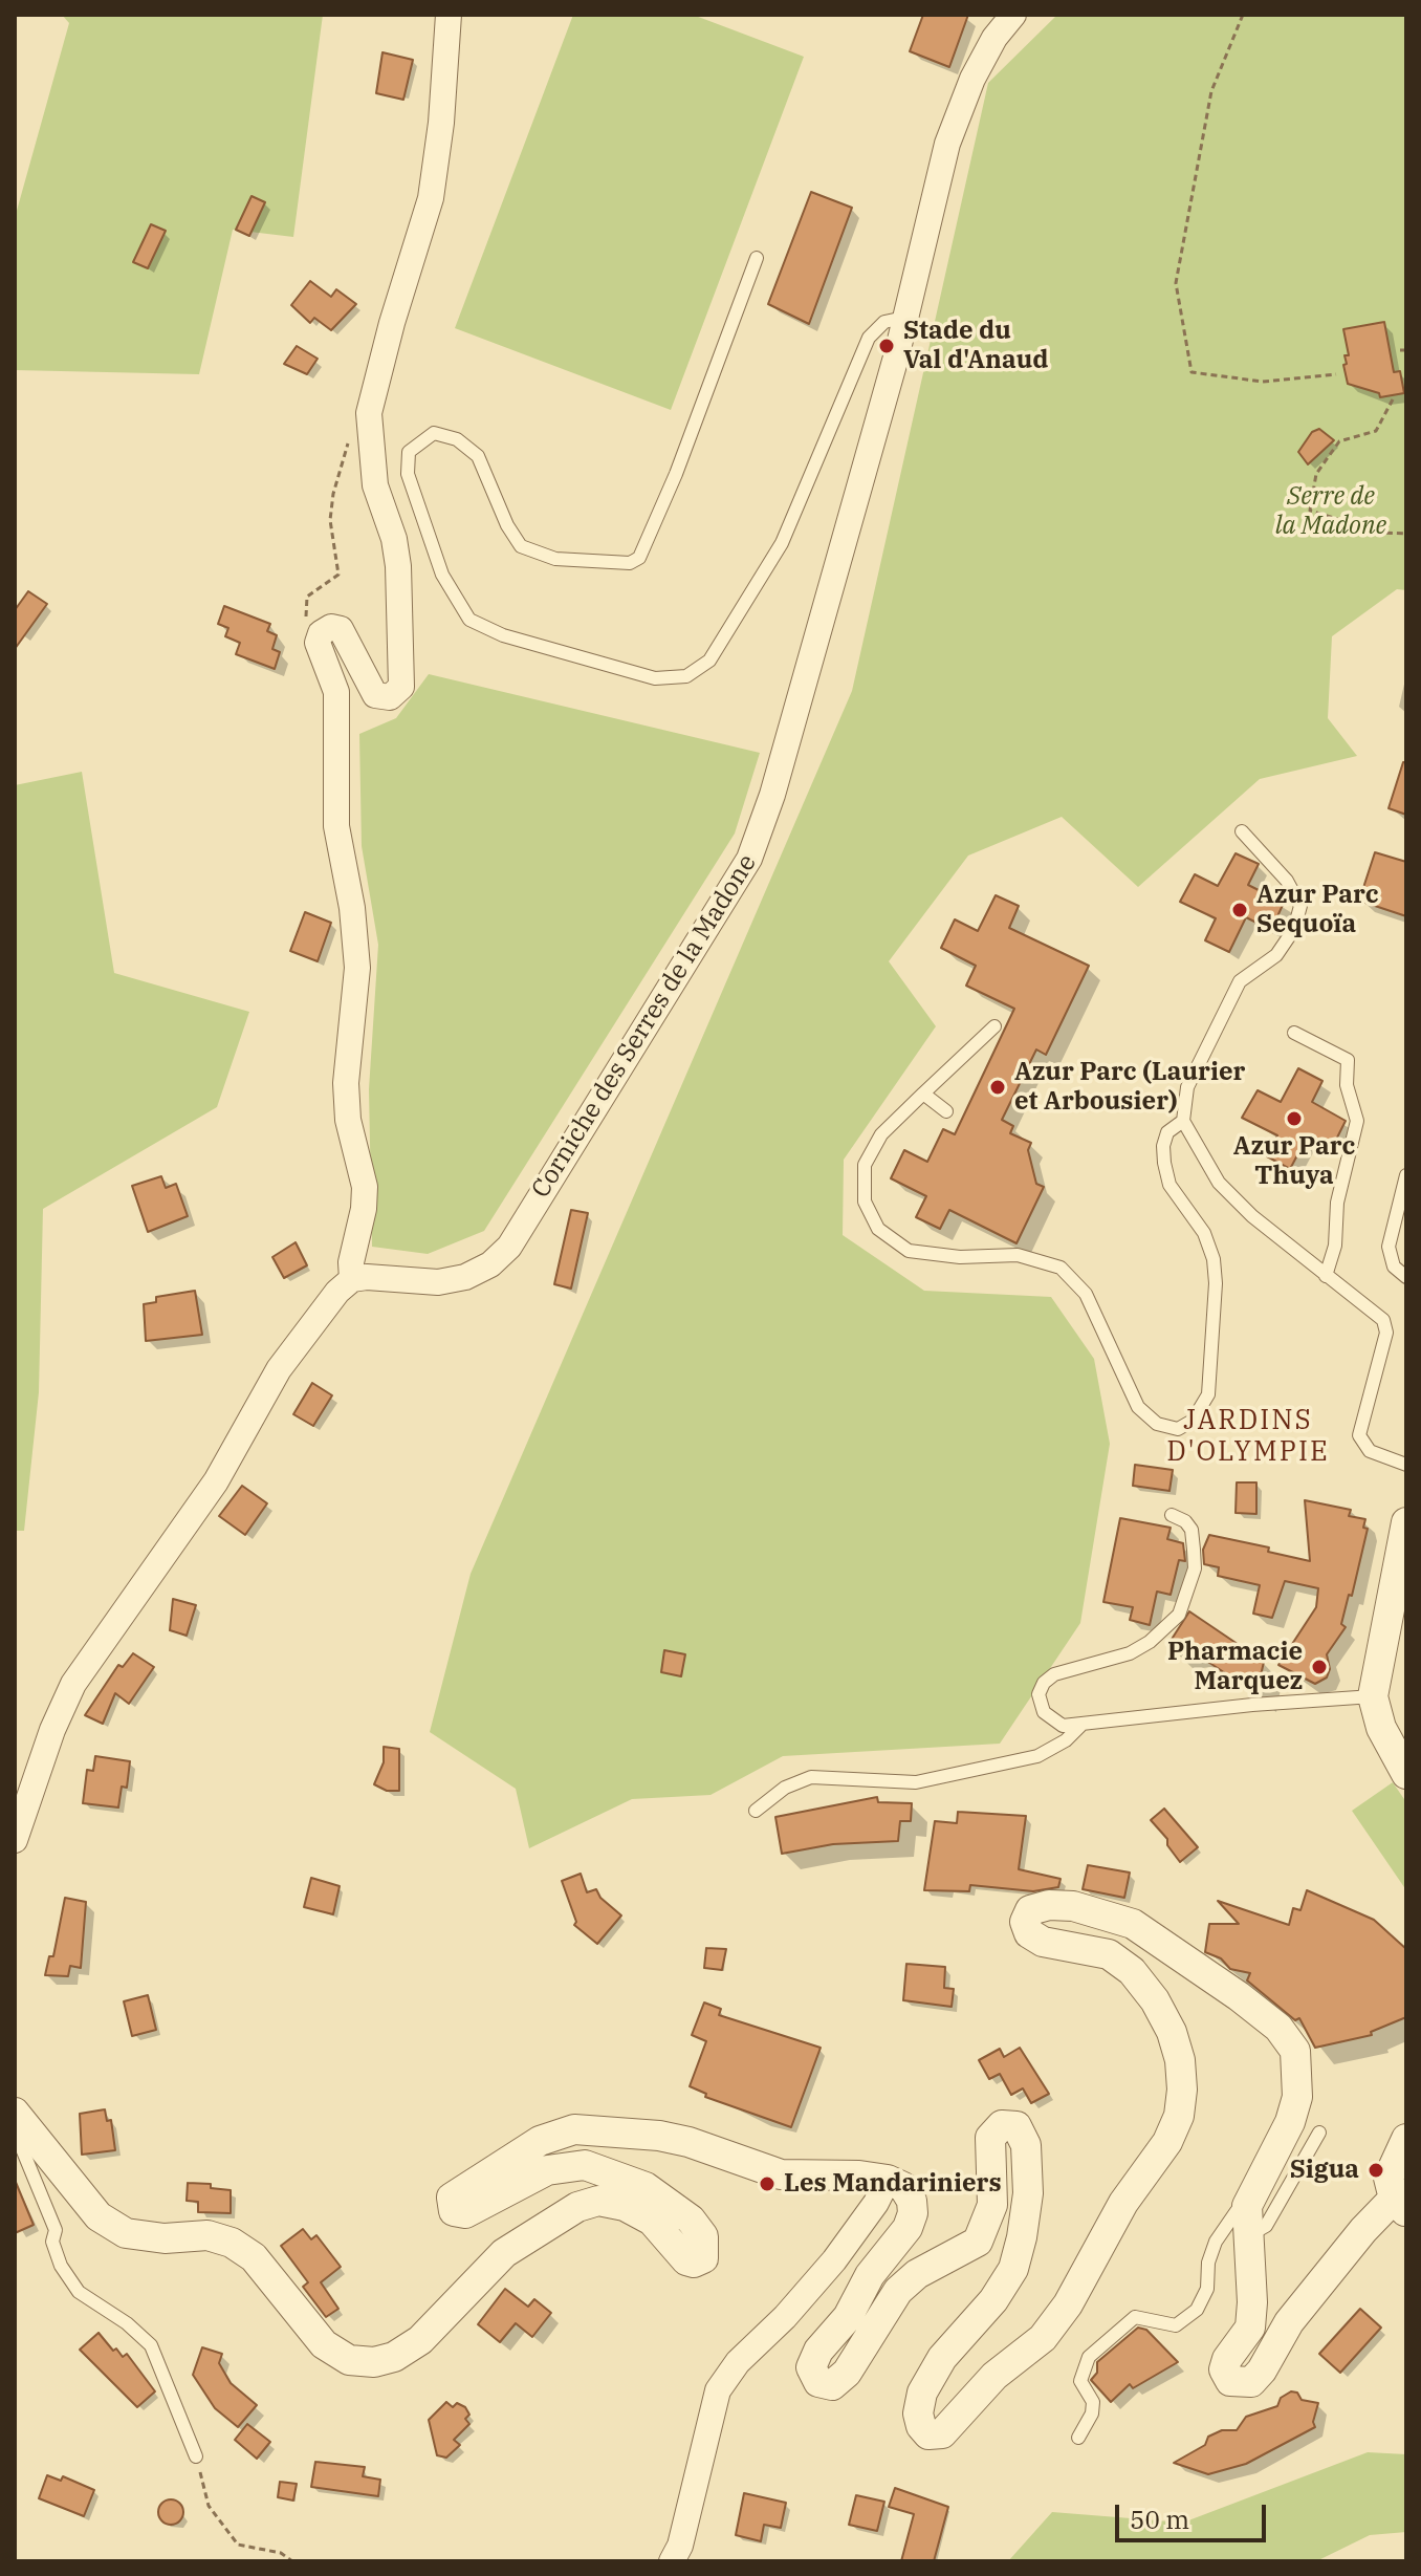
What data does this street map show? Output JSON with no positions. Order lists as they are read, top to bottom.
{
  "streets": {
    "street": ["Corniche des Serres de la Madone"]
  },
  "districts": ["JARDINS D'OLYMPIE"],
  "parks": ["Serre de la Madone"],
  "places": [
    "Stade du Val d'Anaud",
    "Azur Parc Sequoïa",
    "Azur Parc (Laurier et Arbousier)",
    "Azur Parc Thuya",
    "Pharmacie Marquez",
    "Sigua",
    "Les Mandariniers"
  ],
  "scale_bar": "50 m"
}
